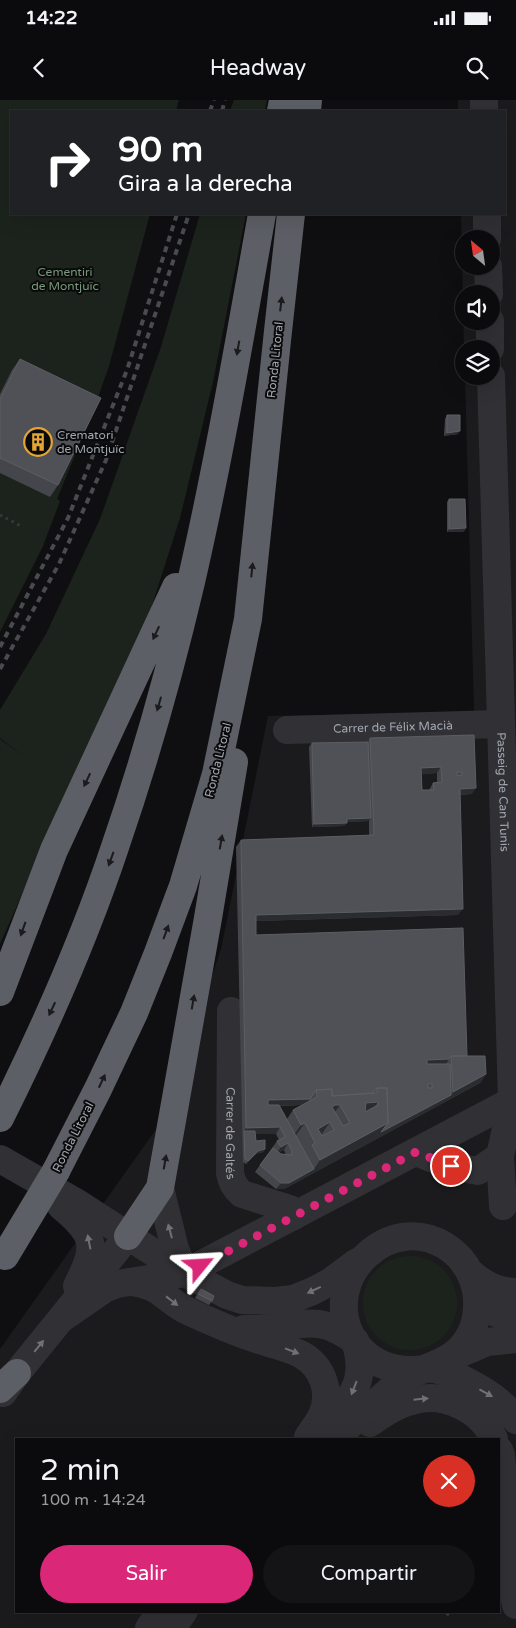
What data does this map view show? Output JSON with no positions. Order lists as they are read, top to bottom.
{
  "streets": {
    "highway": ["Ronda Litoral"],
    "street": ["Carrer de Félix Macià", "Passeig de Can Tunis", "Carrer de Galtés"]
  },
  "crossings": [
    ["Carrer de Félix Macià", "Passeig de Can Tunis"]
  ],
  "parks": ["Cementiri de Montjuïc"],
  "places": {
    "building": ["Crematori de Montjuïc"]
  },
  "north": "top left",
  "page": {
    "status": "14:22",
    "header": "Headway",
    "turn": ["90 m", "Gira a la derecha"],
    "heading": ["2 min", "100 m · 14:24"],
    "buttons": ["Salir", "Compartir"]
  }
}
